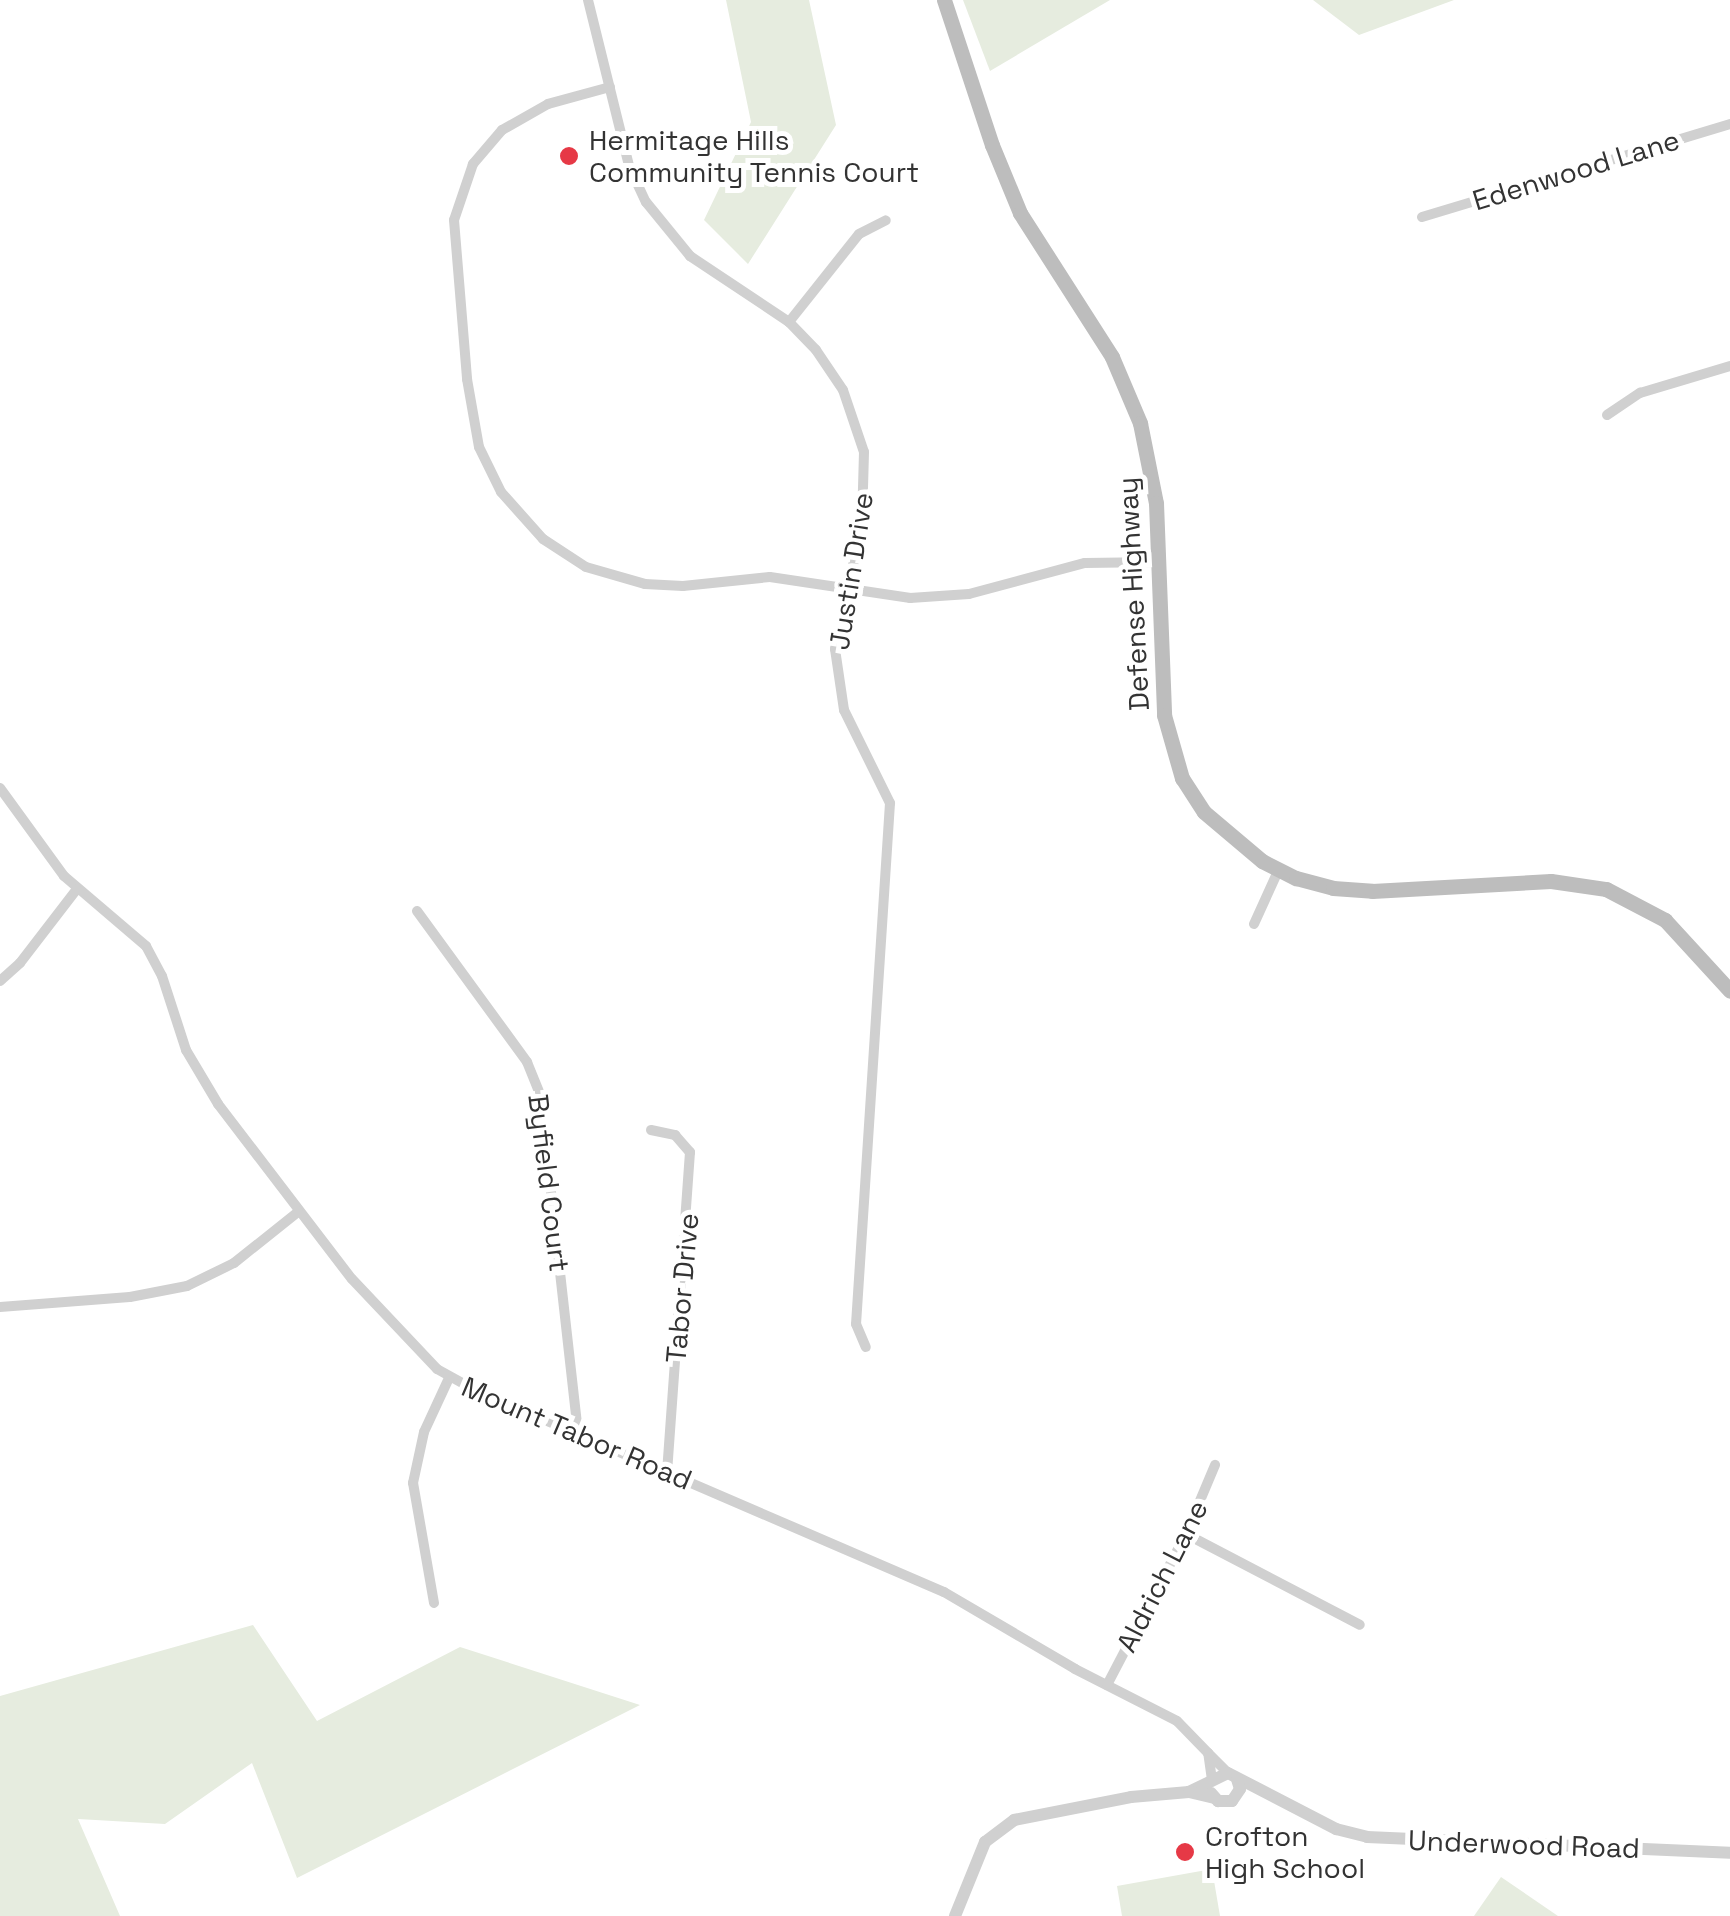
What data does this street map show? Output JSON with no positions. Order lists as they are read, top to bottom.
{
  "streets": {
    "main road": ["Defense Highway"],
    "street": [
      "Edenwood Lane",
      "Justin Drive",
      "Byfield Court",
      "Tabor Drive",
      "Mount Tabor Road",
      "Aldrich Lane",
      "Underwood Road"
    ]
  },
  "crossings": [
    ["Byfield Court", "Mount Tabor Road"],
    ["Tabor Drive", "Mount Tabor Road"],
    ["Mount Tabor Road", "Aldrich Lane"],
    ["Mount Tabor Road", "Underwood Road"]
  ],
  "places": ["Hermitage Hills Community Tennis Court", "Crofton High School"]
}
